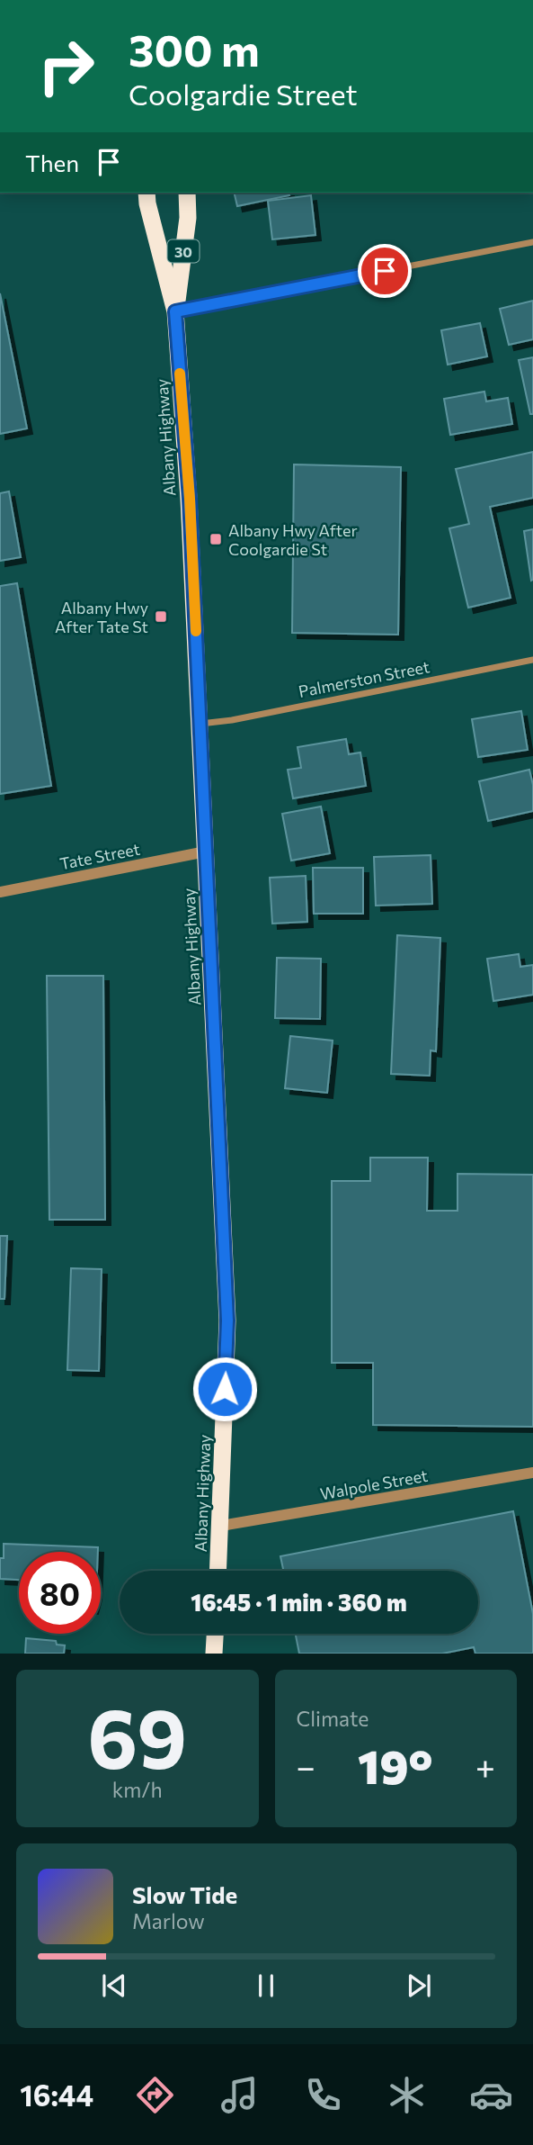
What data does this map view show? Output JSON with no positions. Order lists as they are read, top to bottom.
{
  "streets": {
    "highway": ["30", "Albany Highway"],
    "street": ["Palmerston Street", "Tate Street", "Walpole Street"]
  },
  "crossings": [
    ["Albany Highway", "Palmerston Street"],
    ["Albany Highway", "Tate Street"],
    ["Albany Highway", "Walpole Street"]
  ],
  "places": {
    "transit": ["Albany Hwy After Coolgardie St", "Albany Hwy After Tate St"]
  },
  "page": {
    "turn": ["300 m", "Coolgardie Street"],
    "then": "Then",
    "limit": "80",
    "trip": "16:45 · 1 min · 360 m",
    "tile": [
      ["69", "km/h"],
      "Climate"
    ],
    "heat": ["−", "19°", "+"],
    "song": ["Slow Tide", "Marlow"],
    "tabs": "16:44"
  }
}
